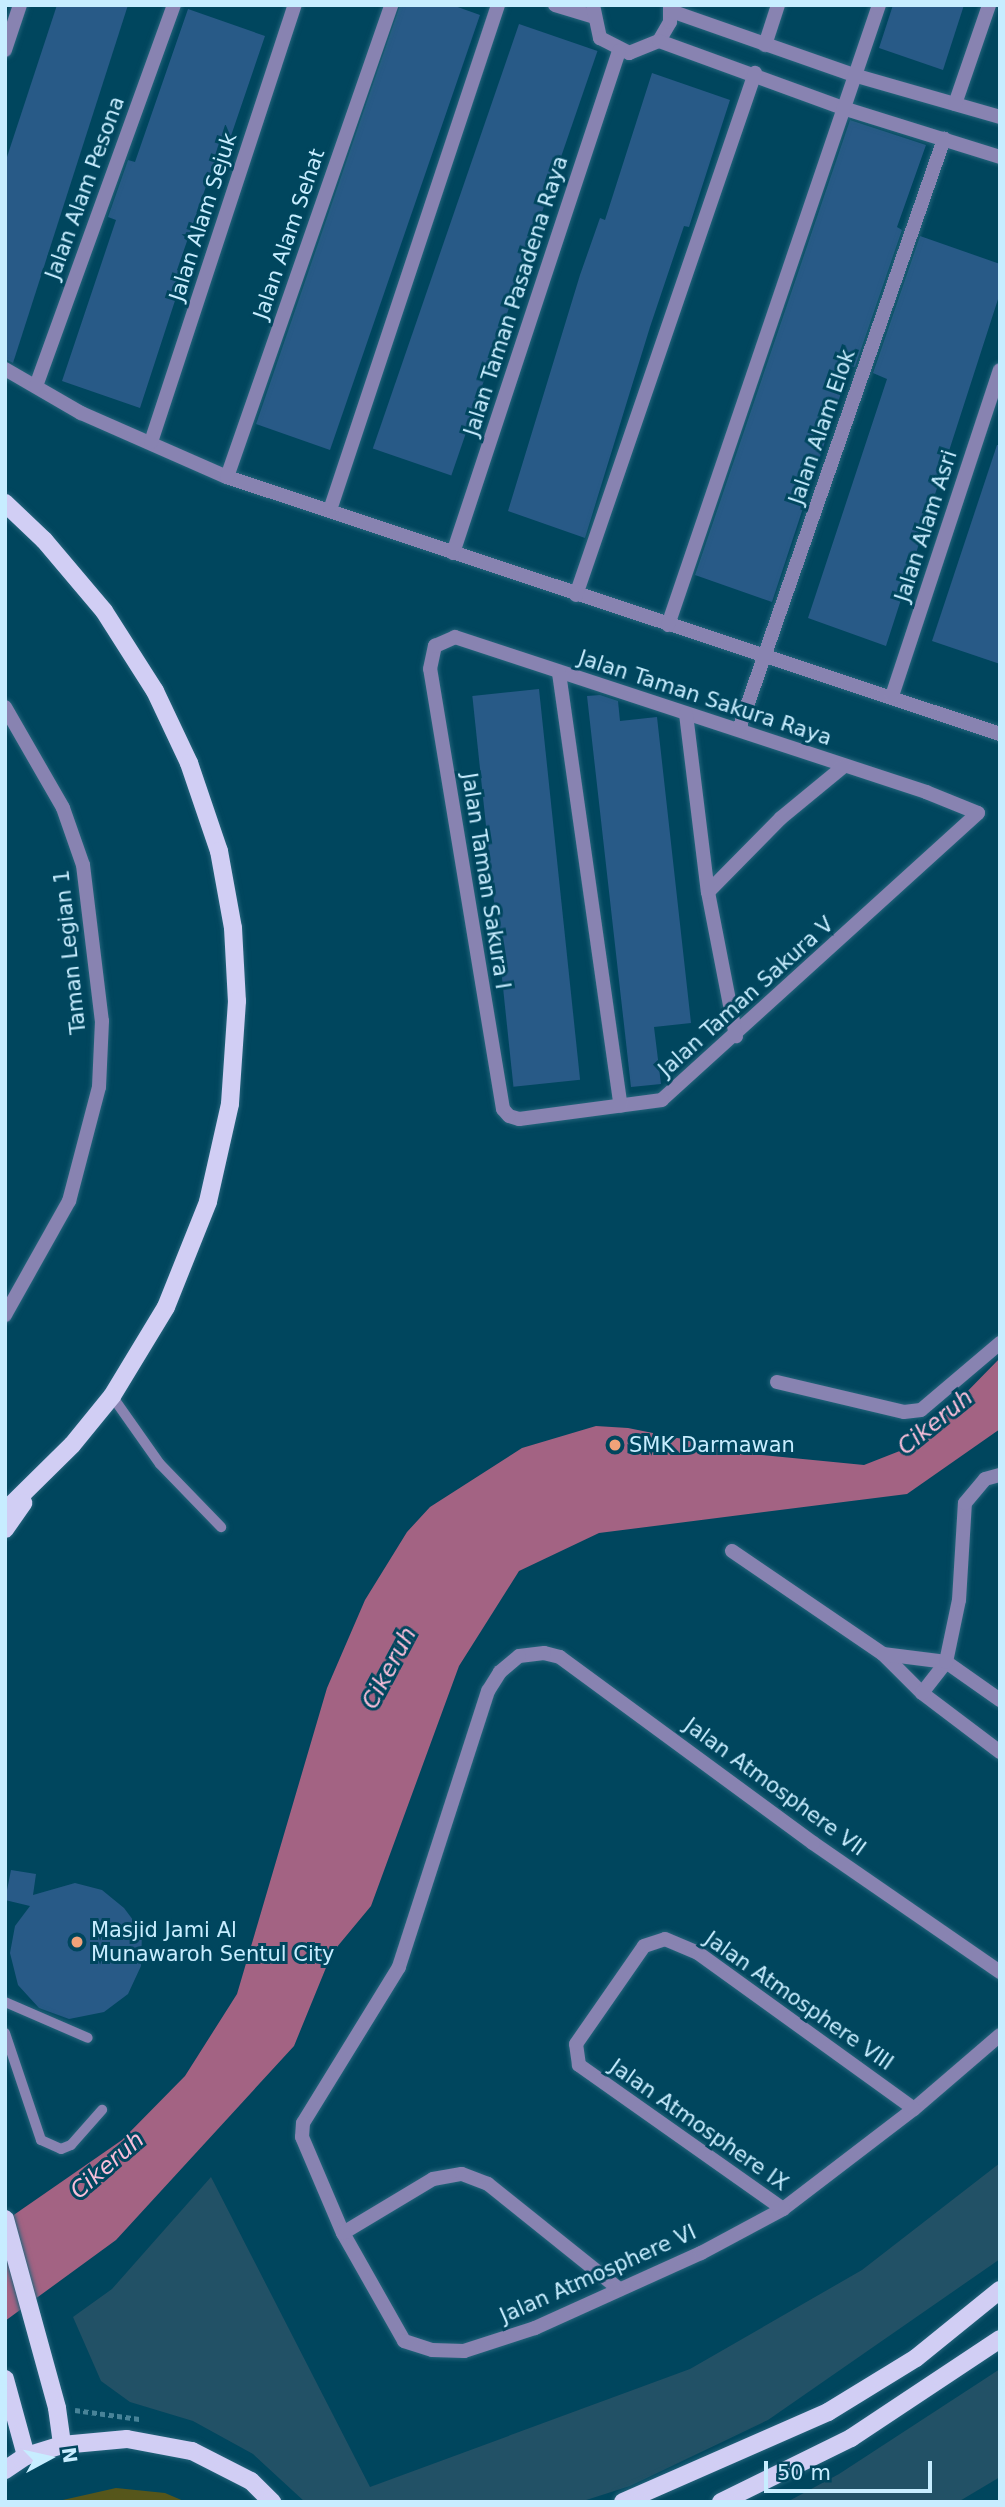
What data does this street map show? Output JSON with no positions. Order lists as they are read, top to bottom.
{
  "streets": {
    "street": [
      "Jalan Alam Pesona",
      "Jalan Alam Sejuk",
      "Jalan Alam Sehat",
      "Jalan Taman Pasadena Raya",
      "Jalan Alam Elok",
      "Jalan Alam Asri",
      "Jalan Taman Sakura Raya",
      "Jalan Taman Sakura I",
      "Taman Legian 1",
      "Jalan Taman Sakura V",
      "Jalan Atmosphere VII",
      "Jalan Atmosphere VIII",
      "Jalan Atmosphere IX",
      "Jalan Atmosphere VI"
    ]
  },
  "crossings": [
    ["Jalan Alam Elok", "Jalan Taman Sakura Raya"],
    ["Jalan Taman Sakura Raya", "Jalan Taman Sakura I"],
    ["Jalan Taman Sakura Raya", "Jalan Taman Sakura V"],
    ["Jalan Taman Sakura I", "Jalan Taman Sakura V"],
    ["Jalan Atmosphere VII", "Jalan Atmosphere VI"],
    ["Jalan Atmosphere VIII", "Jalan Atmosphere IX"],
    ["Jalan Atmosphere VIII", "Jalan Atmosphere VI"],
    ["Jalan Atmosphere IX", "Jalan Atmosphere VI"]
  ],
  "water": ["Cikeruh"],
  "places": ["SMK Darmawan", "Masjid Jami Al Munawaroh Sentul City"],
  "scale_bar": "50 m",
  "north": "right"
}
